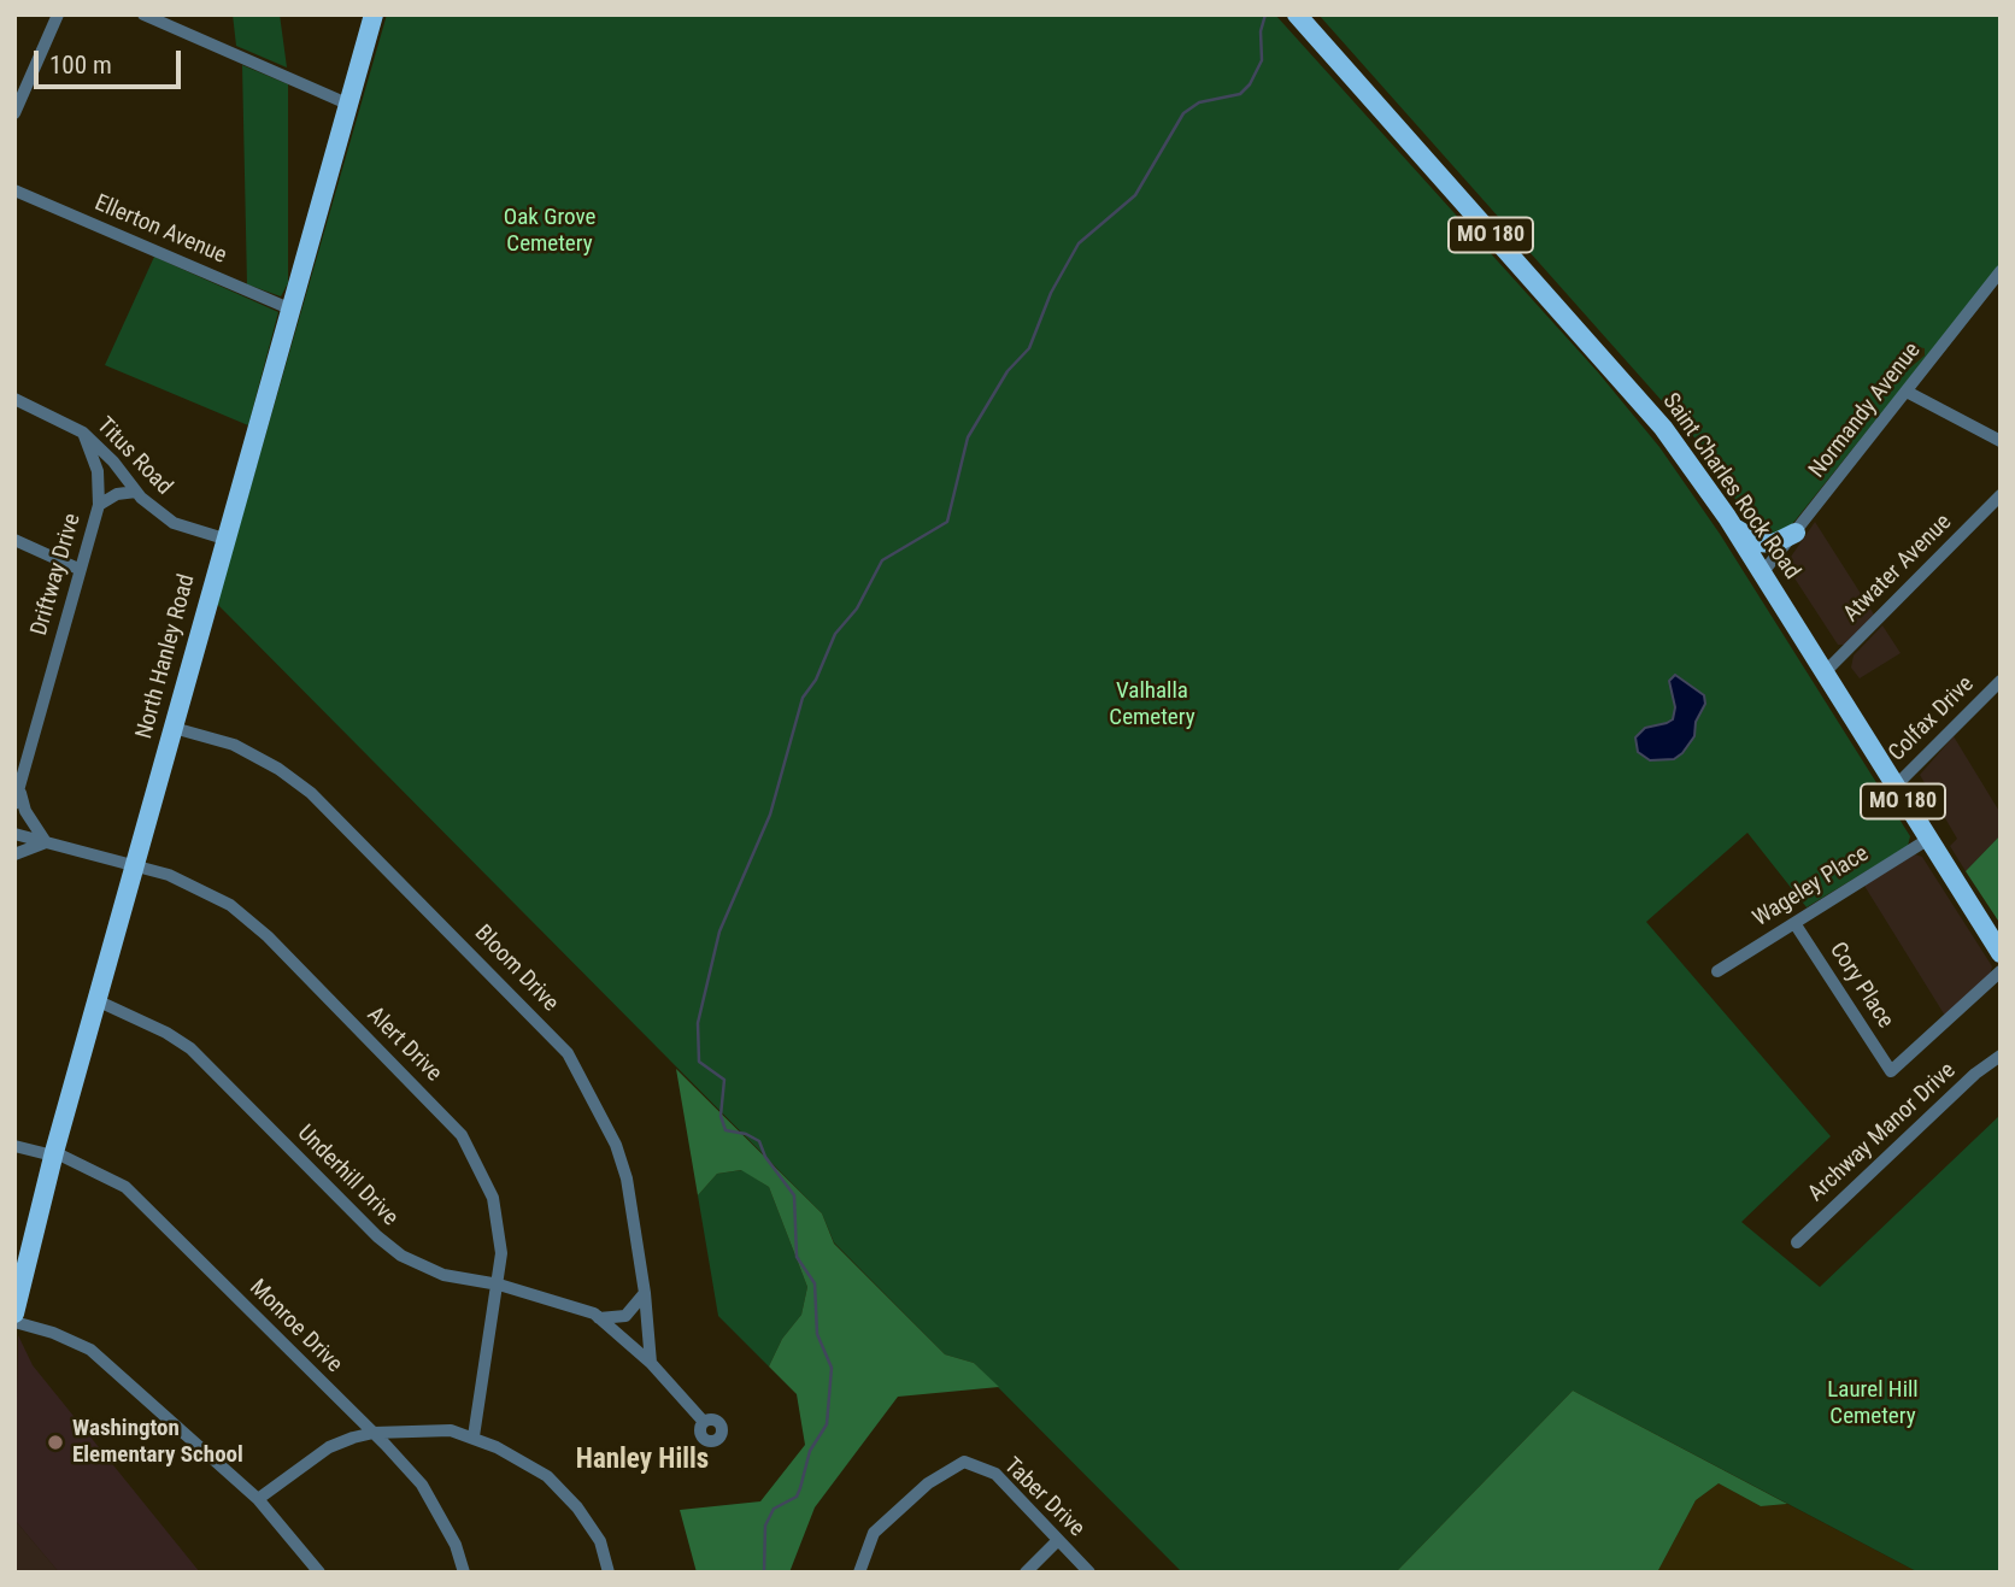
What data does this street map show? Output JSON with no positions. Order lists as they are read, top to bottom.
{
  "streets": {
    "main road": ["MO 180", "Saint Charles Rock Road", "North Hanley Road"],
    "street": [
      "Ellerton Avenue",
      "Normandy Avenue",
      "Titus Road",
      "Atwater Avenue",
      "Driftway Drive",
      "Colfax Drive",
      "Wageley Place",
      "Bloom Drive",
      "Cory Place",
      "Alert Drive",
      "Archway Manor Drive",
      "Underhill Drive",
      "Monroe Drive",
      "Taber Drive"
    ]
  },
  "crossings": [
    ["Ellerton Avenue", "North Hanley Road"],
    ["Normandy Avenue", "Saint Charles Rock Road"],
    ["Titus Road", "Driftway Drive"],
    ["Titus Road", "North Hanley Road"],
    ["Saint Charles Rock Road", "Atwater Avenue"],
    ["Saint Charles Rock Road", "Colfax Drive"],
    ["Saint Charles Rock Road", "Wageley Place"],
    ["North Hanley Road", "Bloom Drive"],
    ["North Hanley Road", "Alert Drive"],
    ["North Hanley Road", "Underhill Drive"],
    ["North Hanley Road", "Monroe Drive"],
    ["Wageley Place", "Cory Place"],
    ["Bloom Drive", "Underhill Drive"],
    ["Alert Drive", "Underhill Drive"]
  ],
  "districts": ["Hanley Hills"],
  "parks": ["Oak Grove Cemetery", "Valhalla Cemetery", "Laurel Hill Cemetery"],
  "places": ["Washington Elementary School"],
  "scale_bar": "100 m"
}
